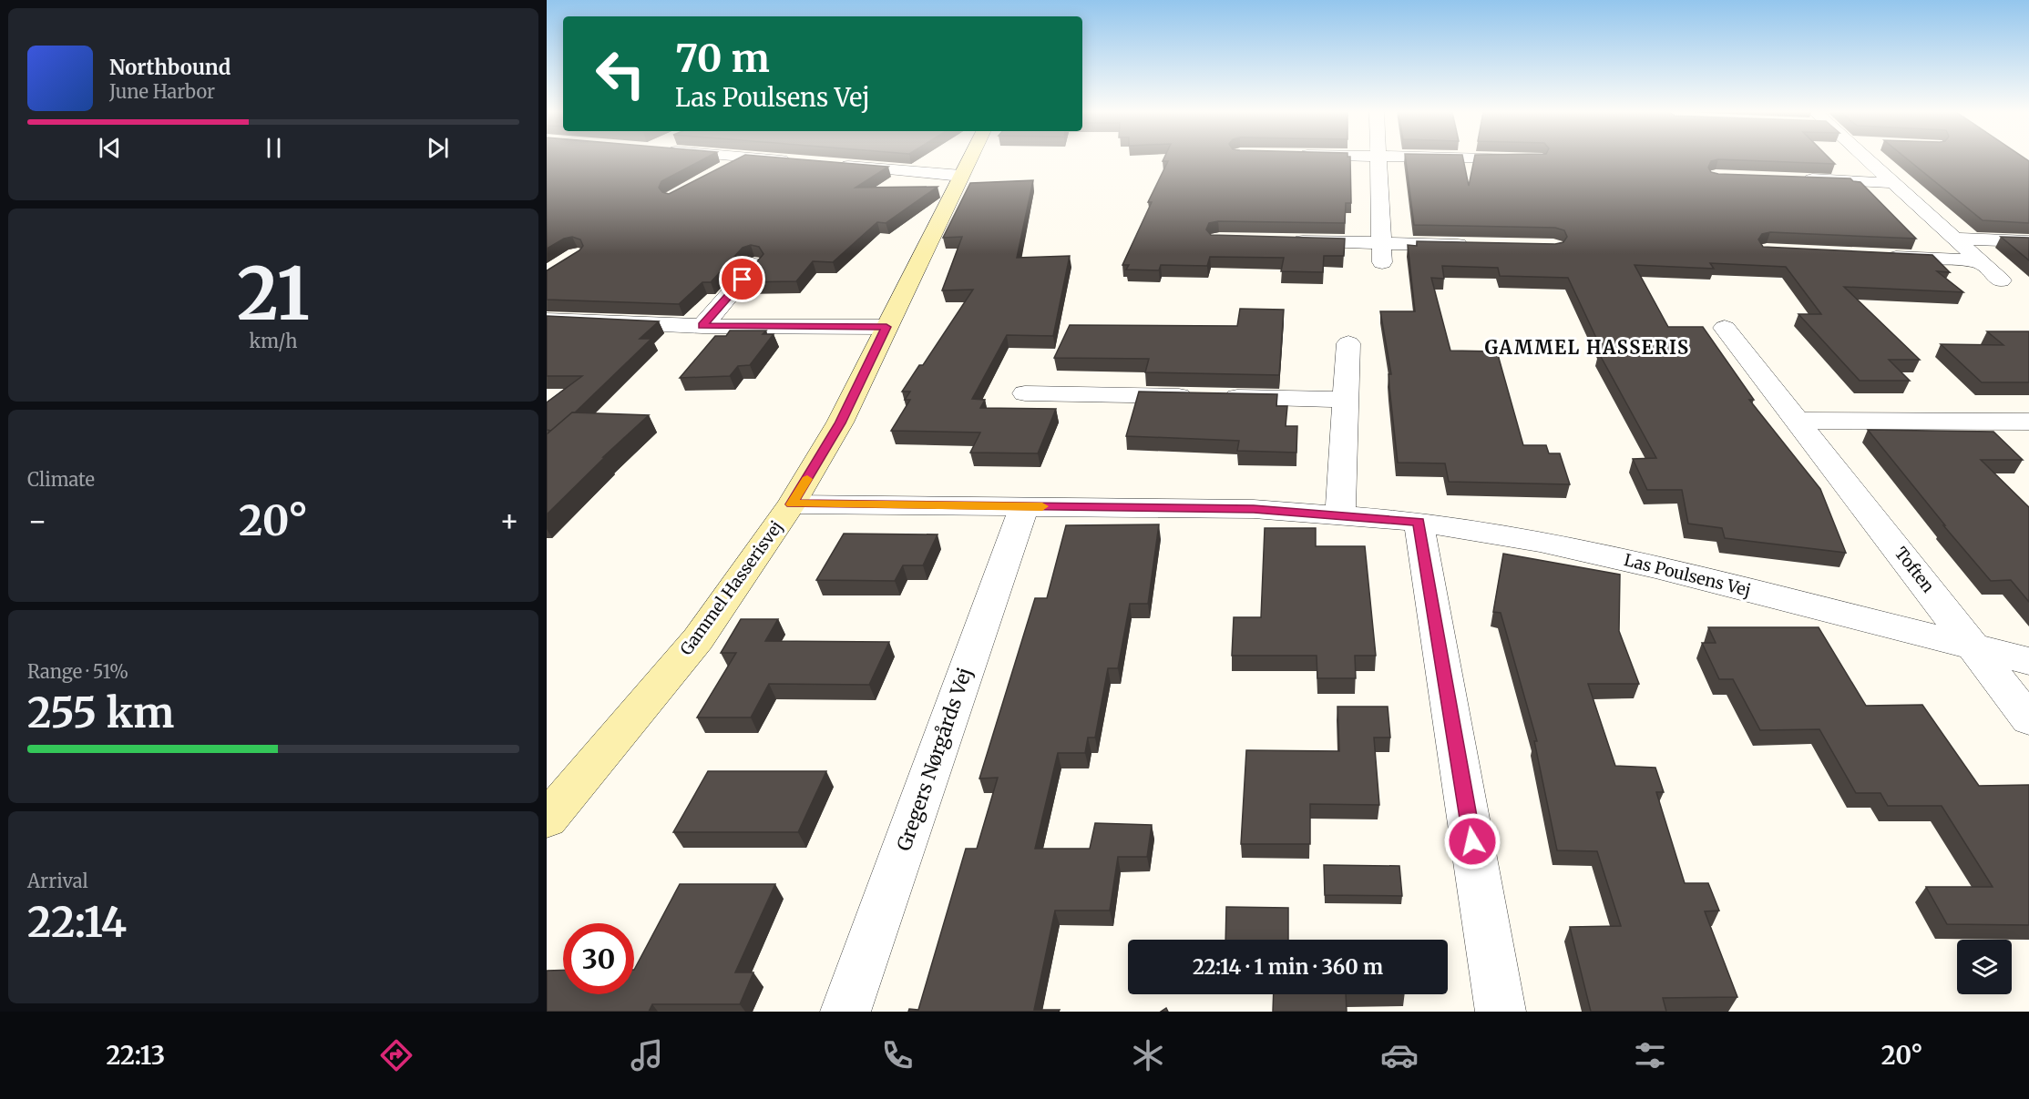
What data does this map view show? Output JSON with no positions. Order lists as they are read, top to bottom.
{
  "streets": {
    "street": [
      "Toften",
      "Las Poulsens Vej",
      "Gammel Hasserisvej",
      "Gregers Nørgårds Vej"
    ]
  },
  "crossings": [
    ["Toften", "Las Poulsens Vej"],
    ["Las Poulsens Vej", "Gammel Hasserisvej"],
    ["Las Poulsens Vej", "Gregers Nørgårds Vej"]
  ],
  "districts": ["GAMMEL HASSERIS"],
  "page": {
    "turn": ["70 m", "Las Poulsens Vej"],
    "song": ["Northbound", "June Harbor"],
    "tile": [
      ["21", "km/h"],
      "Climate",
      ["Range · 51%", "255 km"],
      ["Arrival", "22:14"]
    ],
    "heat": ["−", "20°", "+"],
    "limit": "30",
    "trip": "22:14 · 1 min · 360 m",
    "tabs": ["22:13", "20°"]
  }
}
